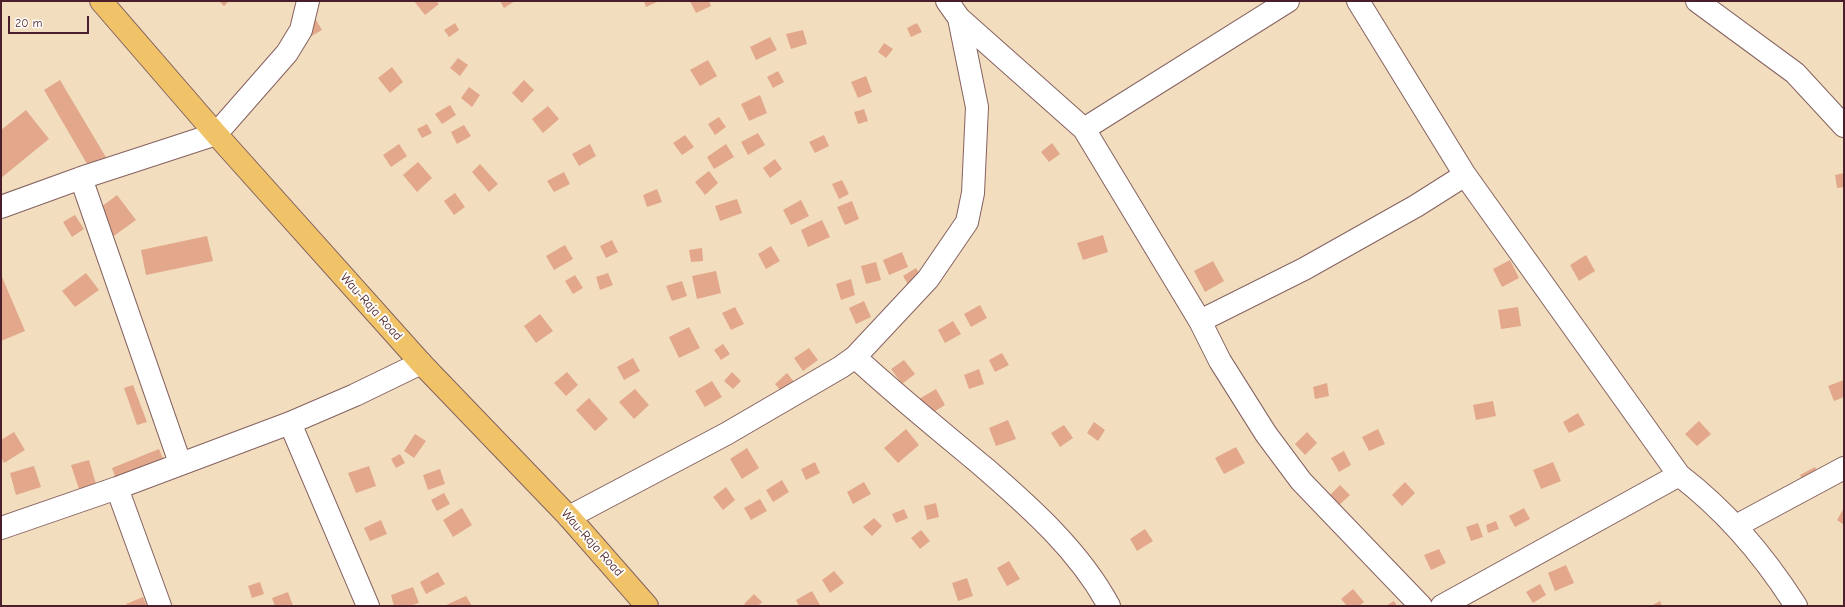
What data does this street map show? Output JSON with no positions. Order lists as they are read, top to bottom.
{
  "streets": {
    "main road": ["Wau-Raja Road"]
  },
  "scale_bar": "20 m"
}
